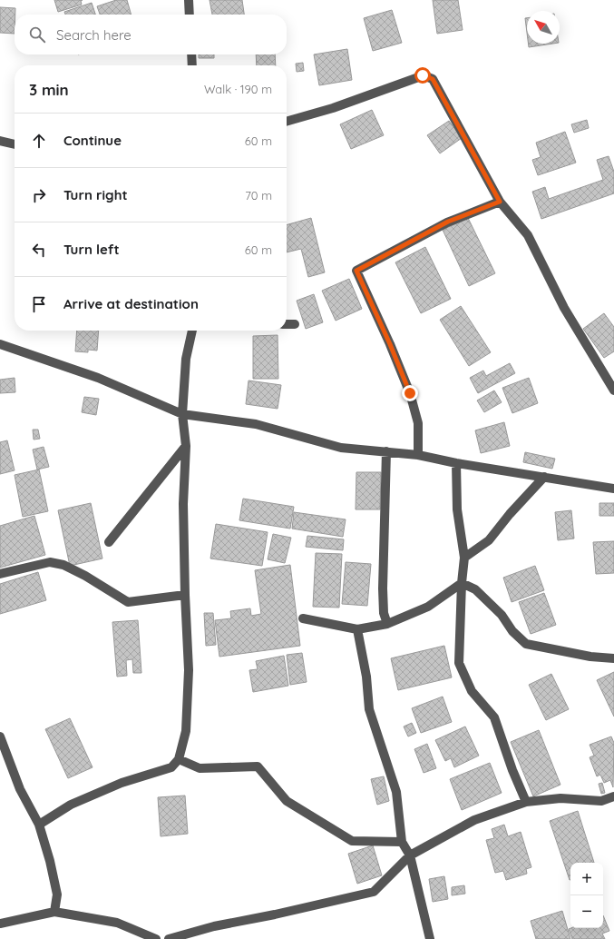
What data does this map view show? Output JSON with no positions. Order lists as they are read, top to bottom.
{
  "north": "top left",
  "page": {
    "search": "Search here",
    "heading": ["3 min", "Walk · 190 m"],
    "list": [
      ["Continue", "60 m"],
      ["Turn right", "70 m"],
      ["Turn left", "60 m"],
      "Arrive at destination"
    ],
    "map_buttons": ["+", "−"]
  }
}
